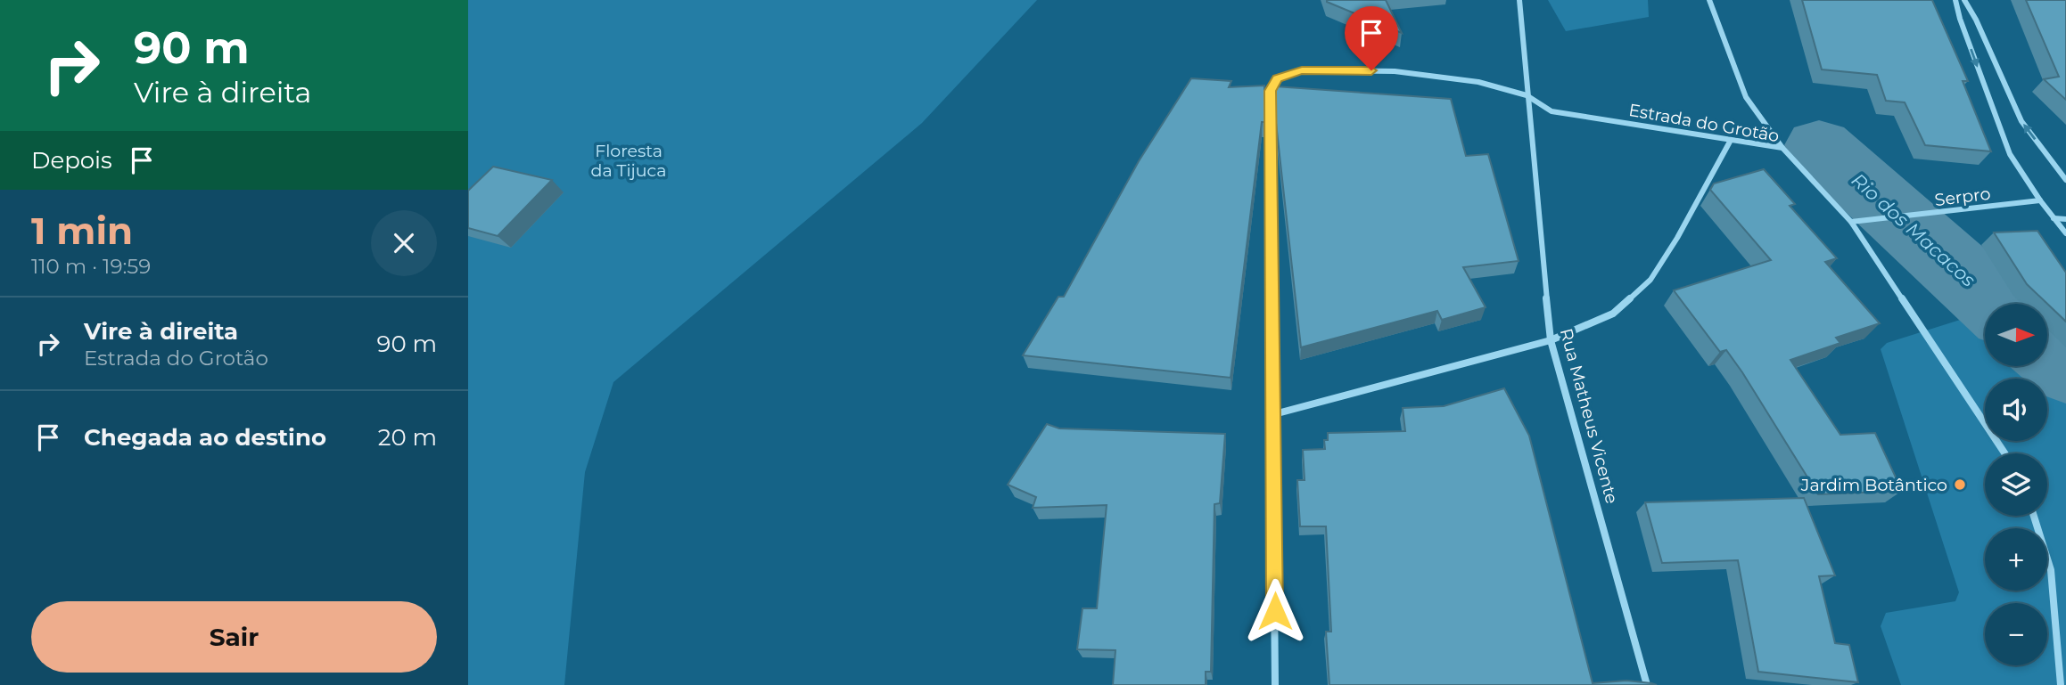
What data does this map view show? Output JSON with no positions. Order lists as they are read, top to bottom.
{
  "streets": {
    "street": ["Estrada do Grotão", "Serpro", "Rua Matheus Vicente"]
  },
  "crossings": [
    ["Estrada do Grotão", "Serpro"],
    ["Estrada do Grotão", "Rua Matheus Vicente"]
  ],
  "water": ["Rio dos Macacos"],
  "parks": ["Floresta da Tijuca"],
  "places": ["Jardim Botântico"],
  "north": "right",
  "page": {
    "turn": ["90 m", "Vire à direita"],
    "then": "Depois",
    "heading": ["1 min", "110 m · 19:59"],
    "list": [
      {
        "name": "Vire à direita",
        "note": "Estrada do Grotão",
        "value": "90 m"
      },
      {
        "name": "Chegada ao destino",
        "value": "20 m"
      }
    ],
    "map_buttons": ["+", "−"],
    "buttons": "Sair"
  }
}
